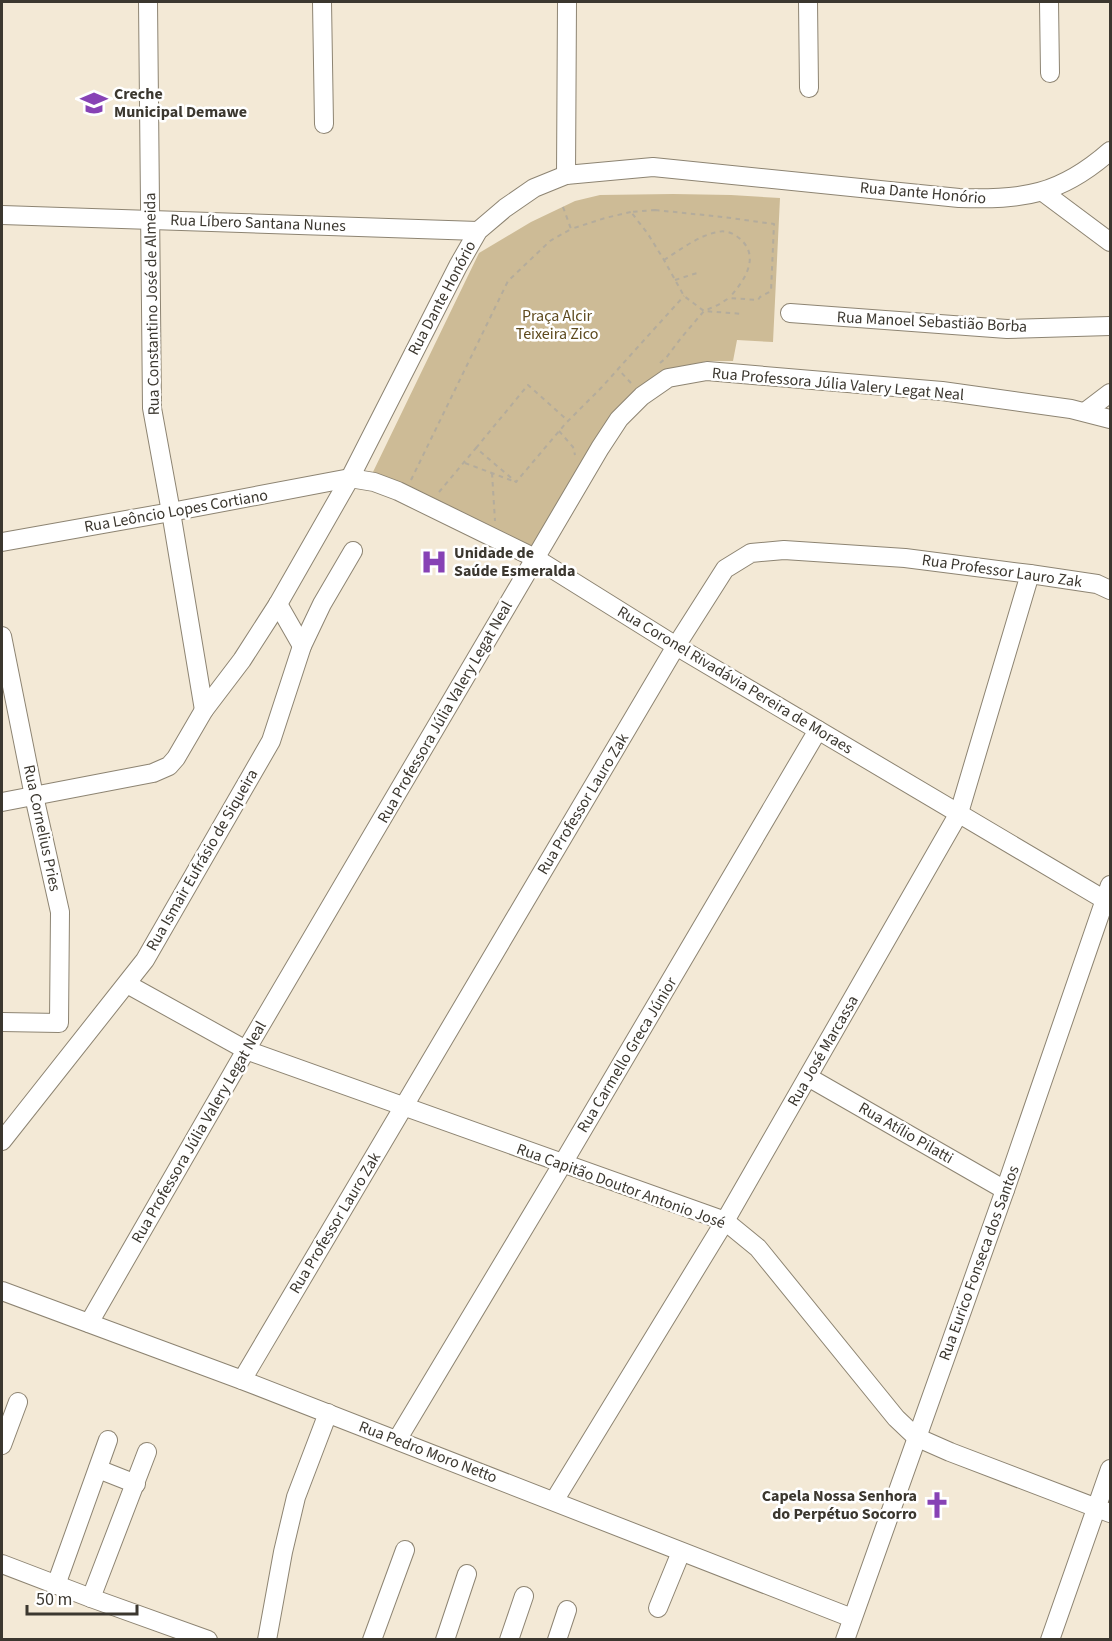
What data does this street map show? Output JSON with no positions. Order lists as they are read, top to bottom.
{
  "streets": {
    "street": [
      "Rua Dante Honório",
      "Rua Líbero Santana Nunes",
      "Rua Constantino José de Almeida",
      "Rua Manoel Sebastião Borba",
      "Rua Professora Júlia Valery Legat Neal",
      "Rua Leôncio Lopes Cortiano",
      "Rua Professor Lauro Zak",
      "Rua Coronel Rivadávia Pereira de Moraes",
      "Rua Cornelius Pries",
      "Rua Ismair Eufrásio de Siqueira",
      "Rua José Marcassa",
      "Rua Carmello Greca Júnior",
      "Rua Atílio Pilatti",
      "Rua Capitão Doutor Antonio José",
      "Rua Eurico Fonseca dos Santos",
      "Rua Pedro Moro Netto"
    ]
  },
  "crossings": [
    ["Rua Dante Honório", "Rua Líbero Santana Nunes"],
    ["Rua Dante Honório", "Rua Constantino José de Almeida"],
    ["Rua Dante Honório", "Rua Leôncio Lopes Cortiano"],
    ["Rua Dante Honório", "Rua Coronel Rivadávia Pereira de Moraes"],
    ["Rua Dante Honório", "Rua Cornelius Pries"],
    ["Rua Líbero Santana Nunes", "Rua Constantino José de Almeida"],
    ["Rua Constantino José de Almeida", "Rua Leôncio Lopes Cortiano"],
    ["Rua Professora Júlia Valery Legat Neal", "Rua Coronel Rivadávia Pereira de Moraes"],
    ["Rua Professora Júlia Valery Legat Neal", "Rua Capitão Doutor Antonio José"],
    ["Rua Professora Júlia Valery Legat Neal", "Rua Pedro Moro Netto"],
    ["Rua Leôncio Lopes Cortiano", "Rua Coronel Rivadávia Pereira de Moraes"],
    ["Rua Professor Lauro Zak", "Rua Coronel Rivadávia Pereira de Moraes"],
    ["Rua Professor Lauro Zak", "Rua José Marcassa"],
    ["Rua Professor Lauro Zak", "Rua Capitão Doutor Antonio José"],
    ["Rua Professor Lauro Zak", "Rua Pedro Moro Netto"],
    ["Rua Coronel Rivadávia Pereira de Moraes", "Rua José Marcassa"],
    ["Rua Coronel Rivadávia Pereira de Moraes", "Rua Carmello Greca Júnior"],
    ["Rua Coronel Rivadávia Pereira de Moraes", "Rua Eurico Fonseca dos Santos"],
    ["Rua Ismair Eufrásio de Siqueira", "Rua Capitão Doutor Antonio José"],
    ["Rua José Marcassa", "Rua Atílio Pilatti"],
    ["Rua José Marcassa", "Rua Capitão Doutor Antonio José"],
    ["Rua José Marcassa", "Rua Pedro Moro Netto"],
    ["Rua Carmello Greca Júnior", "Rua Capitão Doutor Antonio José"],
    ["Rua Carmello Greca Júnior", "Rua Pedro Moro Netto"],
    ["Rua Atílio Pilatti", "Rua Eurico Fonseca dos Santos"],
    ["Rua Capitão Doutor Antonio José", "Rua Eurico Fonseca dos Santos"],
    ["Rua Eurico Fonseca dos Santos", "Rua Pedro Moro Netto"]
  ],
  "parks": ["Praça Alcir Teixeira Zico"],
  "places": {
    "school or university": ["Creche Municipal Demawe"],
    "hospital": ["Unidade de Saúde Esmeralda"],
    "church": ["Capela Nossa Senhora do Perpétuo Socorro"]
  },
  "scale_bar": "50 m"
}
